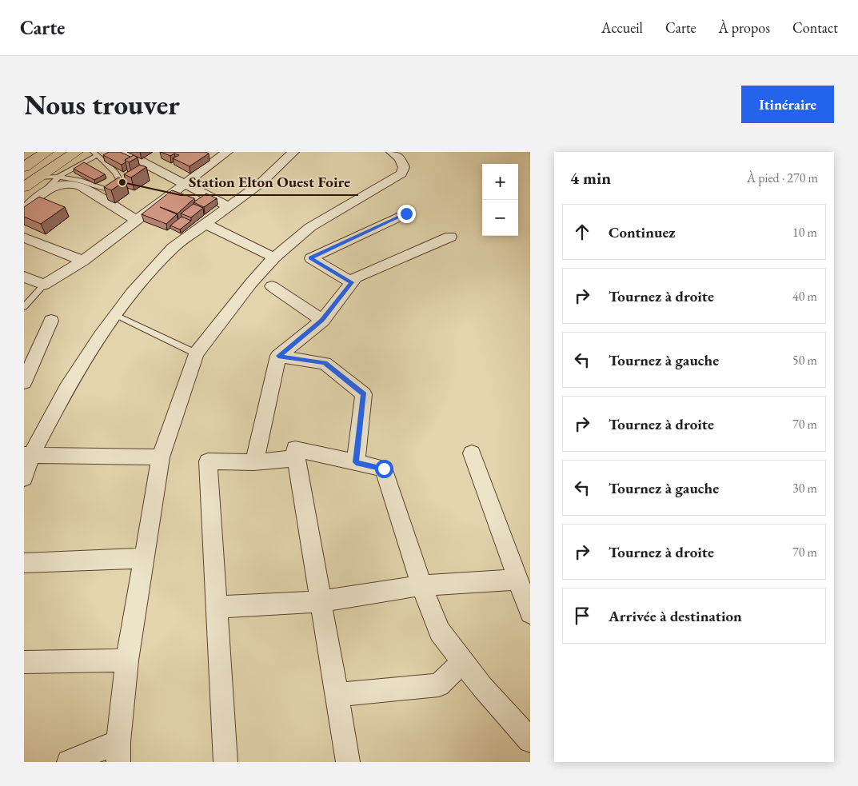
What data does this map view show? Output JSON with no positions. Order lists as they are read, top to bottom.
{
  "places": ["Station Elton Ouest Foire"],
  "page": {
    "header": "Carte",
    "nav": [
      "Accueil",
      "Carte",
      "À propos",
      "Contact"
    ],
    "buttons": "Itinéraire",
    "title": "Nous trouver",
    "heading": ["4 min", "À pied · 270 m"],
    "map_buttons": ["+", "−"],
    "list": [
      ["Continuez", "10 m"],
      ["Tournez à droite", "40 m"],
      ["Tournez à gauche", "50 m"],
      ["Tournez à droite", "70 m"],
      ["Tournez à gauche", "30 m"],
      ["Tournez à droite", "70 m"],
      "Arrivée à destination"
    ]
  }
}
